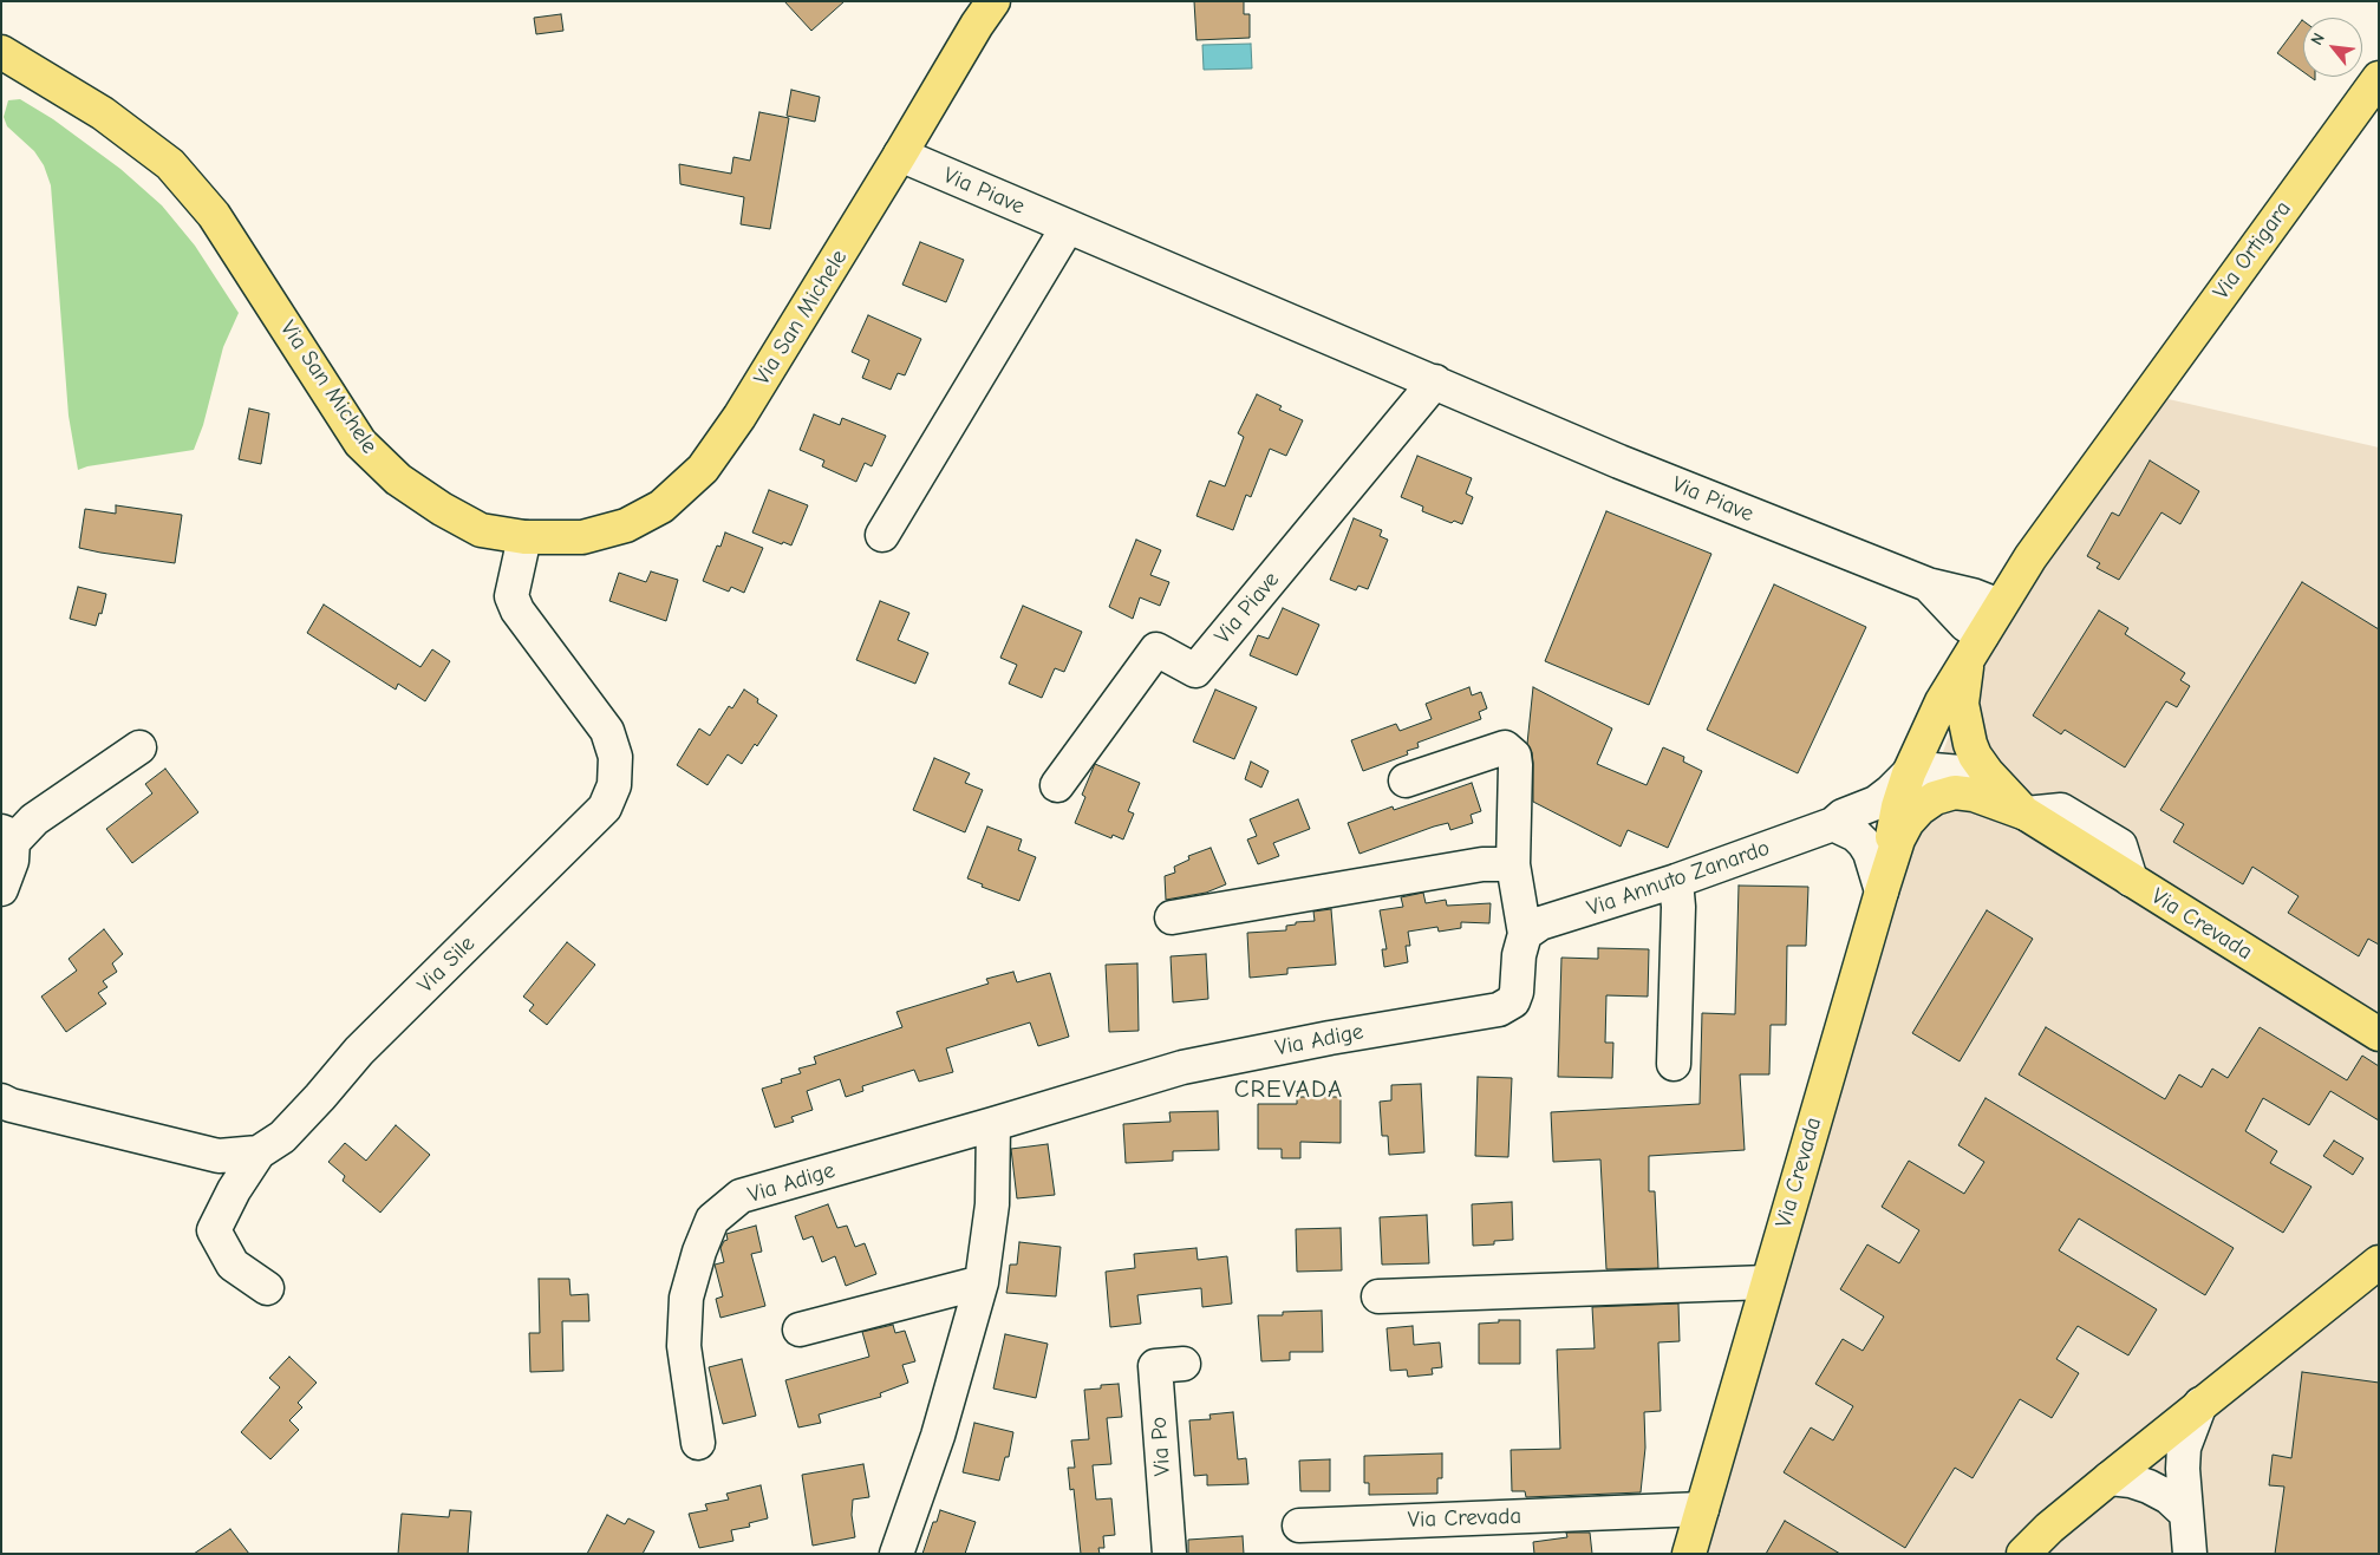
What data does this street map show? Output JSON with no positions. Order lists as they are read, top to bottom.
{
  "streets": {
    "main road": ["Via Ortigara", "Via San Michele", "Via Crevada"],
    "street": [
      "Via Piave",
      "Via Annuto Zanardo",
      "Via Sile",
      "Via Adige",
      "Via Po"
    ]
  },
  "crossings": [
    ["Via Piave", "Via San Michele"],
    ["Via Piave", "Via Crevada"],
    ["Via Ortigara", "Via Crevada"],
    ["Via San Michele", "Via Sile"],
    ["Via Annuto Zanardo", "Via Crevada"],
    ["Via Annuto Zanardo", "Via Adige"]
  ],
  "districts": ["CREVADA"],
  "north": "top left"
}
